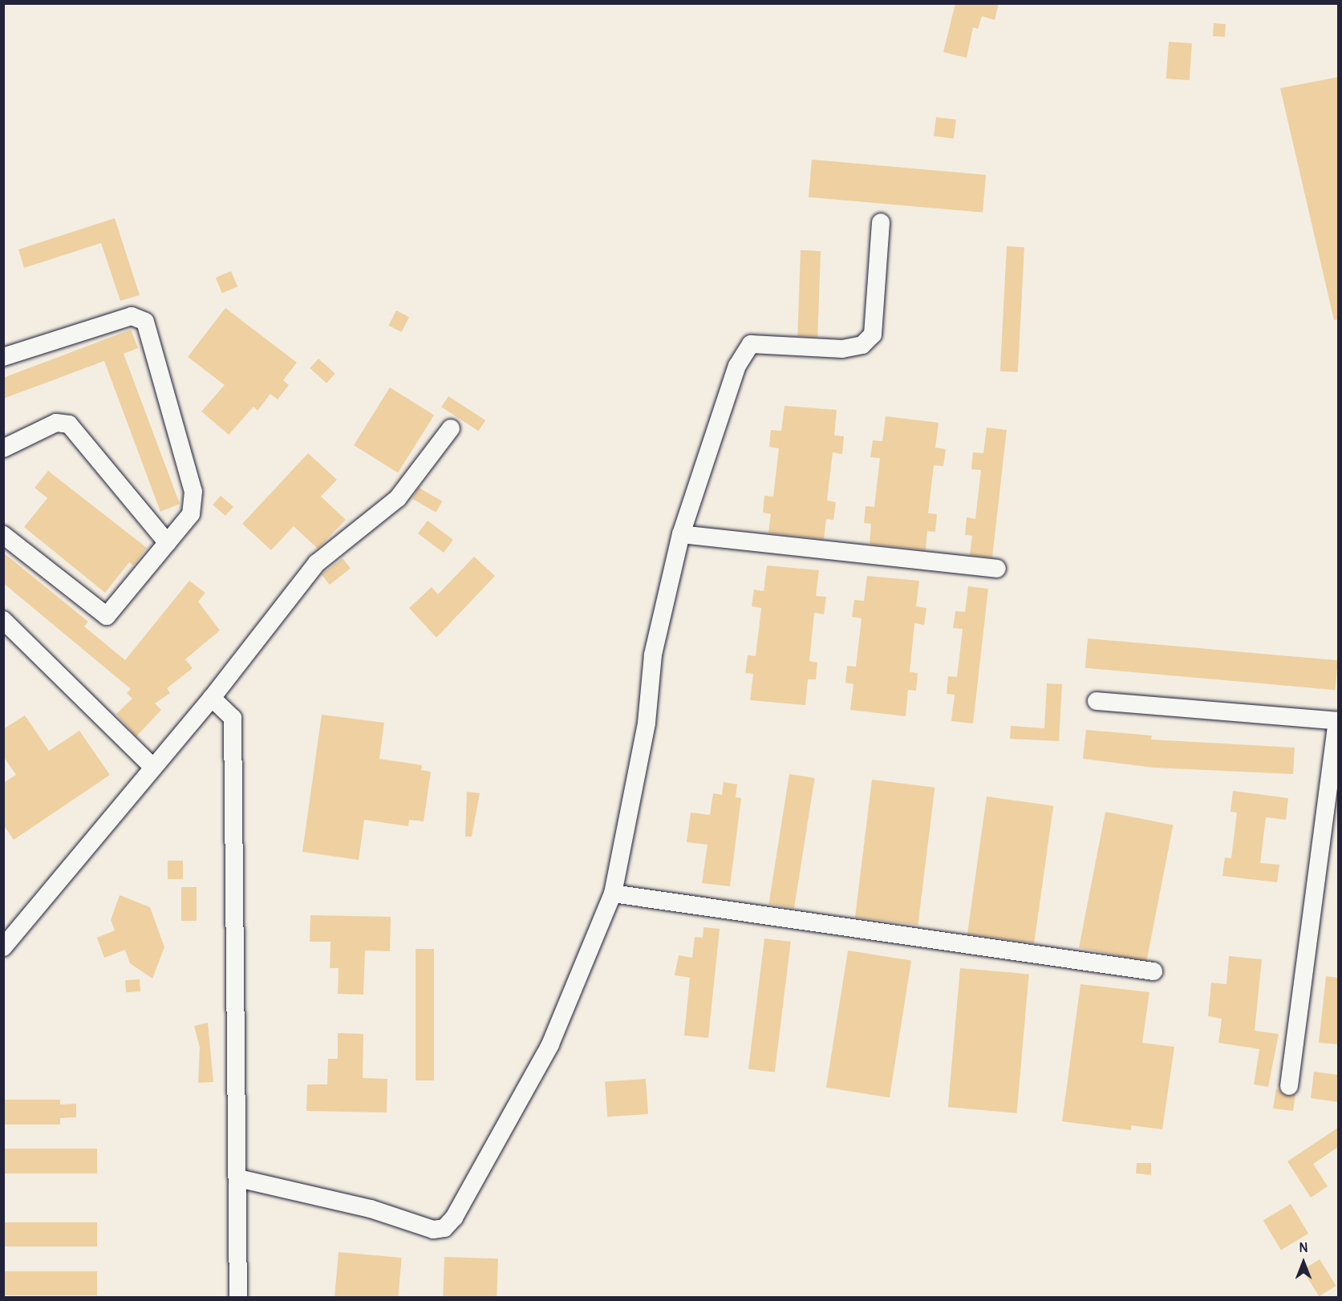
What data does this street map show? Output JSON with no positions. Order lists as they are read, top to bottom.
{
  "north": "top"
}
